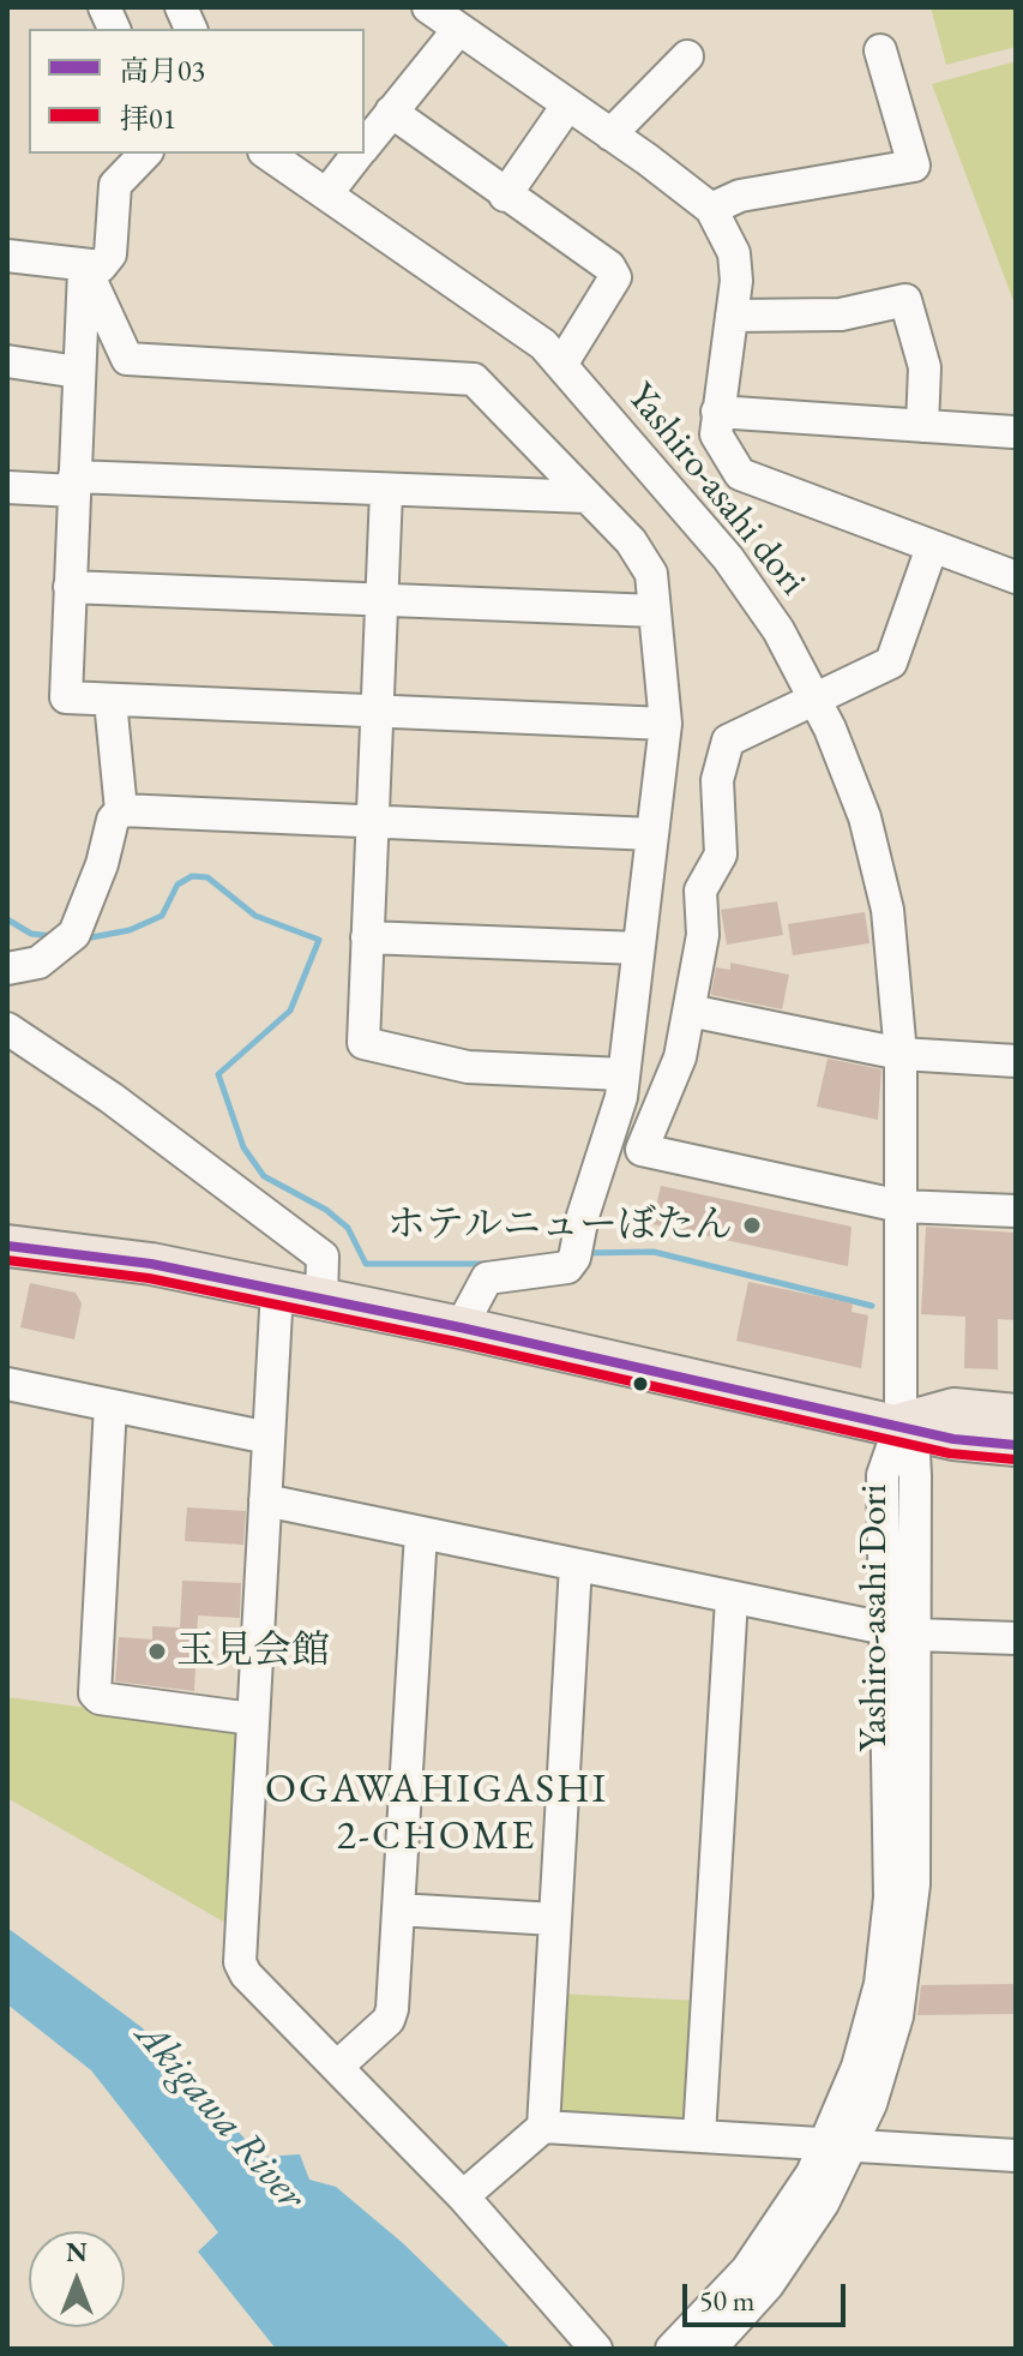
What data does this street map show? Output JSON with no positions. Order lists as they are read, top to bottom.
{
  "streets": {
    "street": ["Yashiro-asahi dori", "Yashiro-asahi Dori"]
  },
  "crossings": [
    ["Yashiro-asahi dori", "Yashiro-asahi Dori"]
  ],
  "districts": ["OGAWAHIGASHI 2-CHOME"],
  "water": ["Akigawa River"],
  "places": ["ホテルニューぼたん", "玉見会館"],
  "lines": ["transit line 高月03", "transit line 拝01"],
  "legend": ["高月03", "拝01"],
  "scale_bar": "50 m",
  "north": "top"
}
